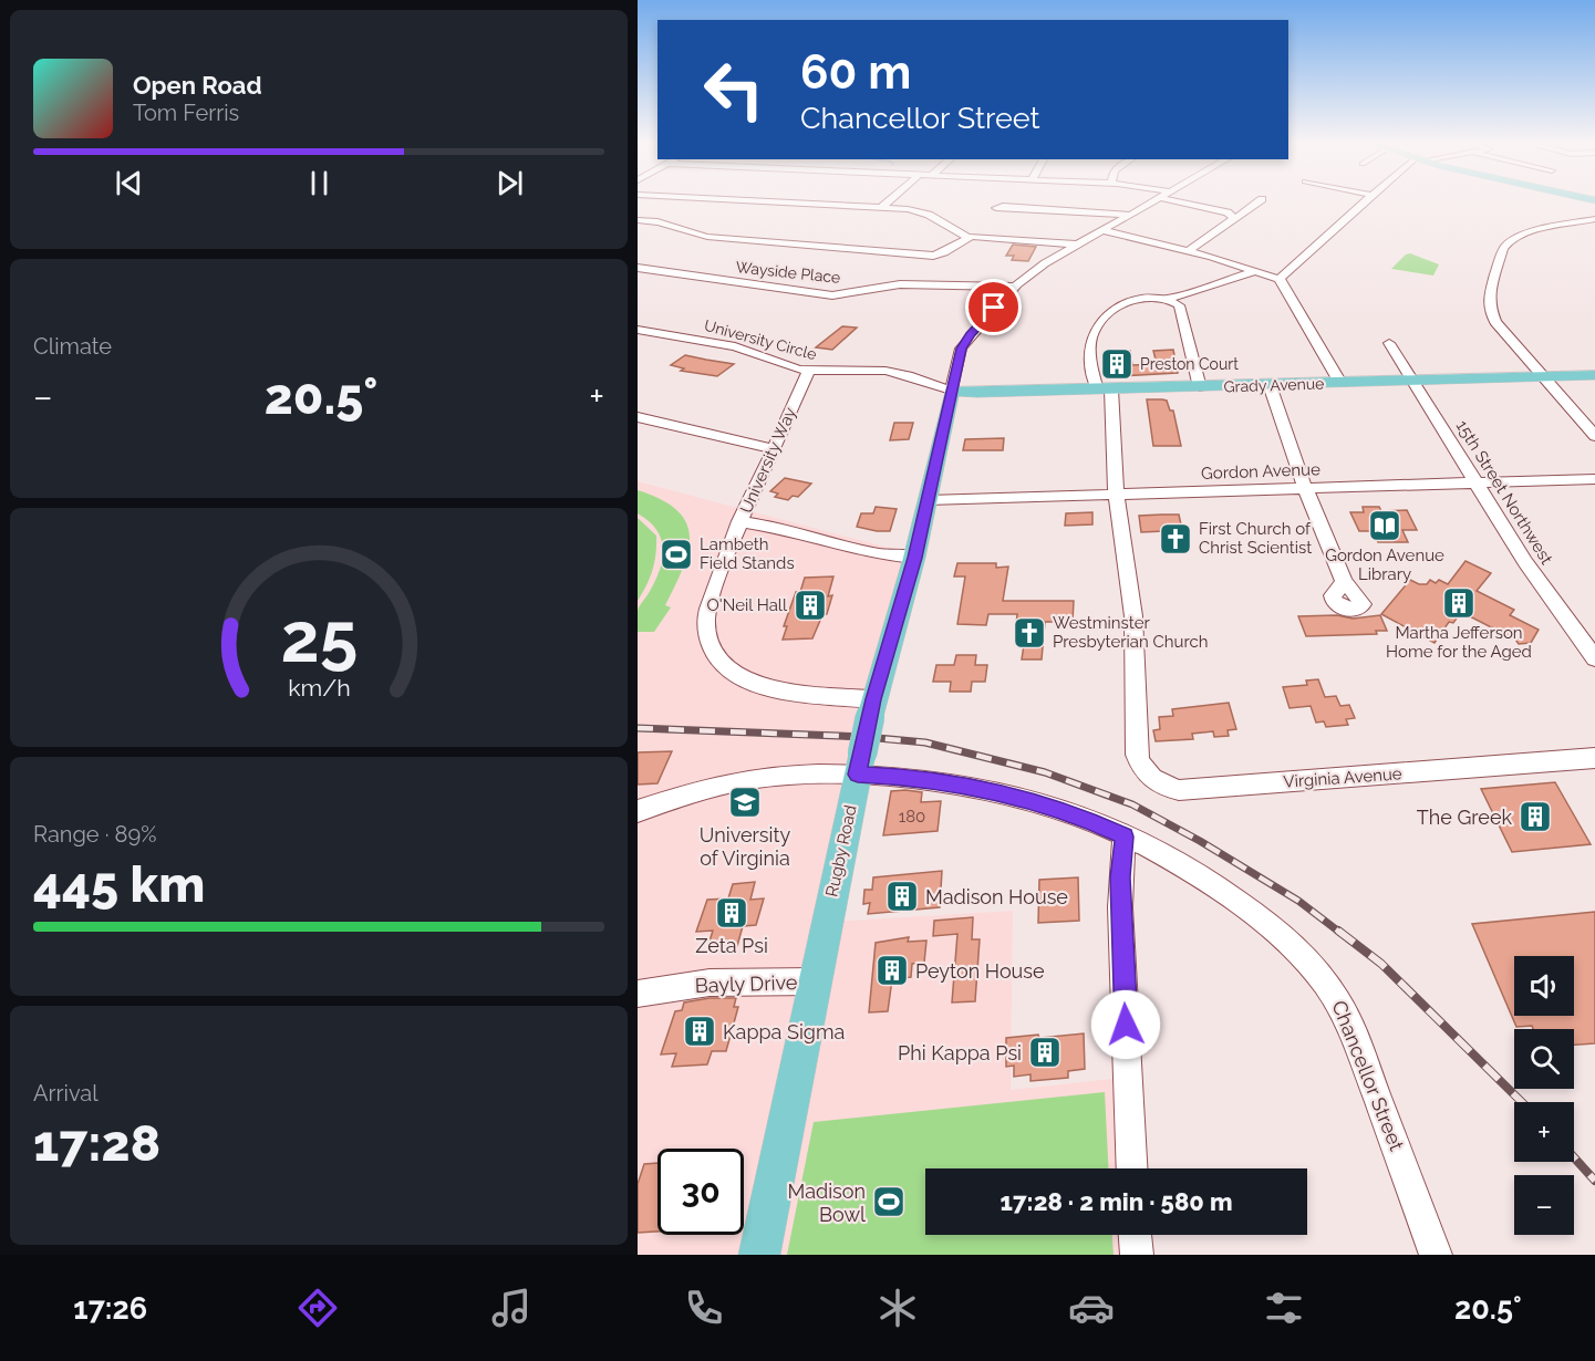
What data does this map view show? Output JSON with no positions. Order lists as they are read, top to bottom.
{
  "streets": {
    "main road": ["Grady Avenue", "Rugby Road"],
    "street": [
      "Wayside Place",
      "University Circle",
      "University Way",
      "Gordon Avenue",
      "15th Street Northwest",
      "Virginia Avenue",
      "Bayly Drive",
      "Chancellor Street"
    ]
  },
  "crossings": [
    ["Wayside Place", "Rugby Road"],
    ["University Circle", "Grady Avenue"],
    ["University Circle", "University Way"],
    ["University Circle", "Rugby Road"],
    ["Grady Avenue", "15th Street Northwest"],
    ["Grady Avenue", "Rugby Road"],
    ["University Way", "Rugby Road"],
    ["Gordon Avenue", "15th Street Northwest"],
    ["Gordon Avenue", "Virginia Avenue"],
    ["Gordon Avenue", "Rugby Road"],
    ["Rugby Road", "Bayly Drive"],
    ["Rugby Road", "Chancellor Street"]
  ],
  "places": {
    "building": [
      "Preston Court",
      "Martha Jefferson Home for the Aged",
      "O'Neil Hall",
      "The Greek",
      "Madison House",
      "Zeta Psi",
      "Peyton House",
      "Kappa Sigma",
      "Phi Kappa Psi"
    ],
    "library": ["Gordon Avenue Library"],
    "church": ["First Church of Christ Scientist", "Westminster Presbyterian Church"],
    "sports": ["Lambeth Field Stands", "Madison Bowl"],
    "school or university": ["University of Virginia"]
  },
  "house_numbers": ["180"],
  "page": {
    "turn": ["60 m", "Chancellor Street"],
    "song": ["Open Road", "Tom Ferris"],
    "tile": [
      "Climate",
      ["Range · 89%", "445 km"],
      ["Arrival", "17:28"]
    ],
    "heat": ["−", "20.5°", "+"],
    "map_buttons": ["+", "−"],
    "limit": "30",
    "trip": "17:28 · 2 min · 580 m",
    "tabs": ["17:26", "20.5°"],
    "gauge": ["25", "km/h"]
  }
}
